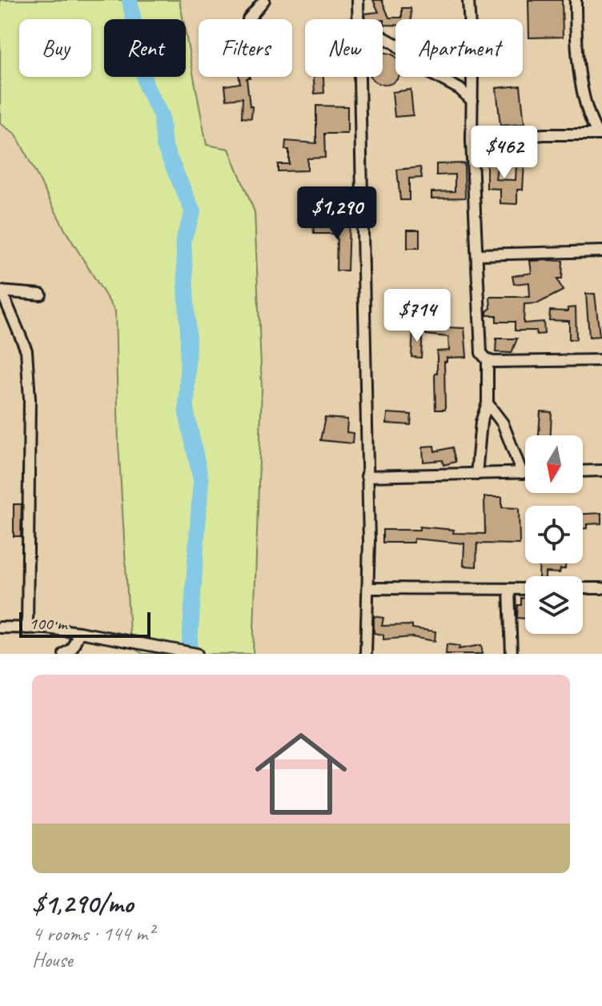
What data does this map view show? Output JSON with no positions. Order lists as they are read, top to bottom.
{
  "scale_bar": "100 m",
  "north": "bottom",
  "page": {
    "chip": [
      "Buy",
      "Rent",
      "Filters",
      "New",
      "Apartment"
    ],
    "price": ["$462", "$1,290", "$714"],
    "scale": "100 m",
    "list": [
      {
        "name": "$1,290/mo",
        "note": "4 rooms · 144 m² · House"
      }
    ]
  }
}
